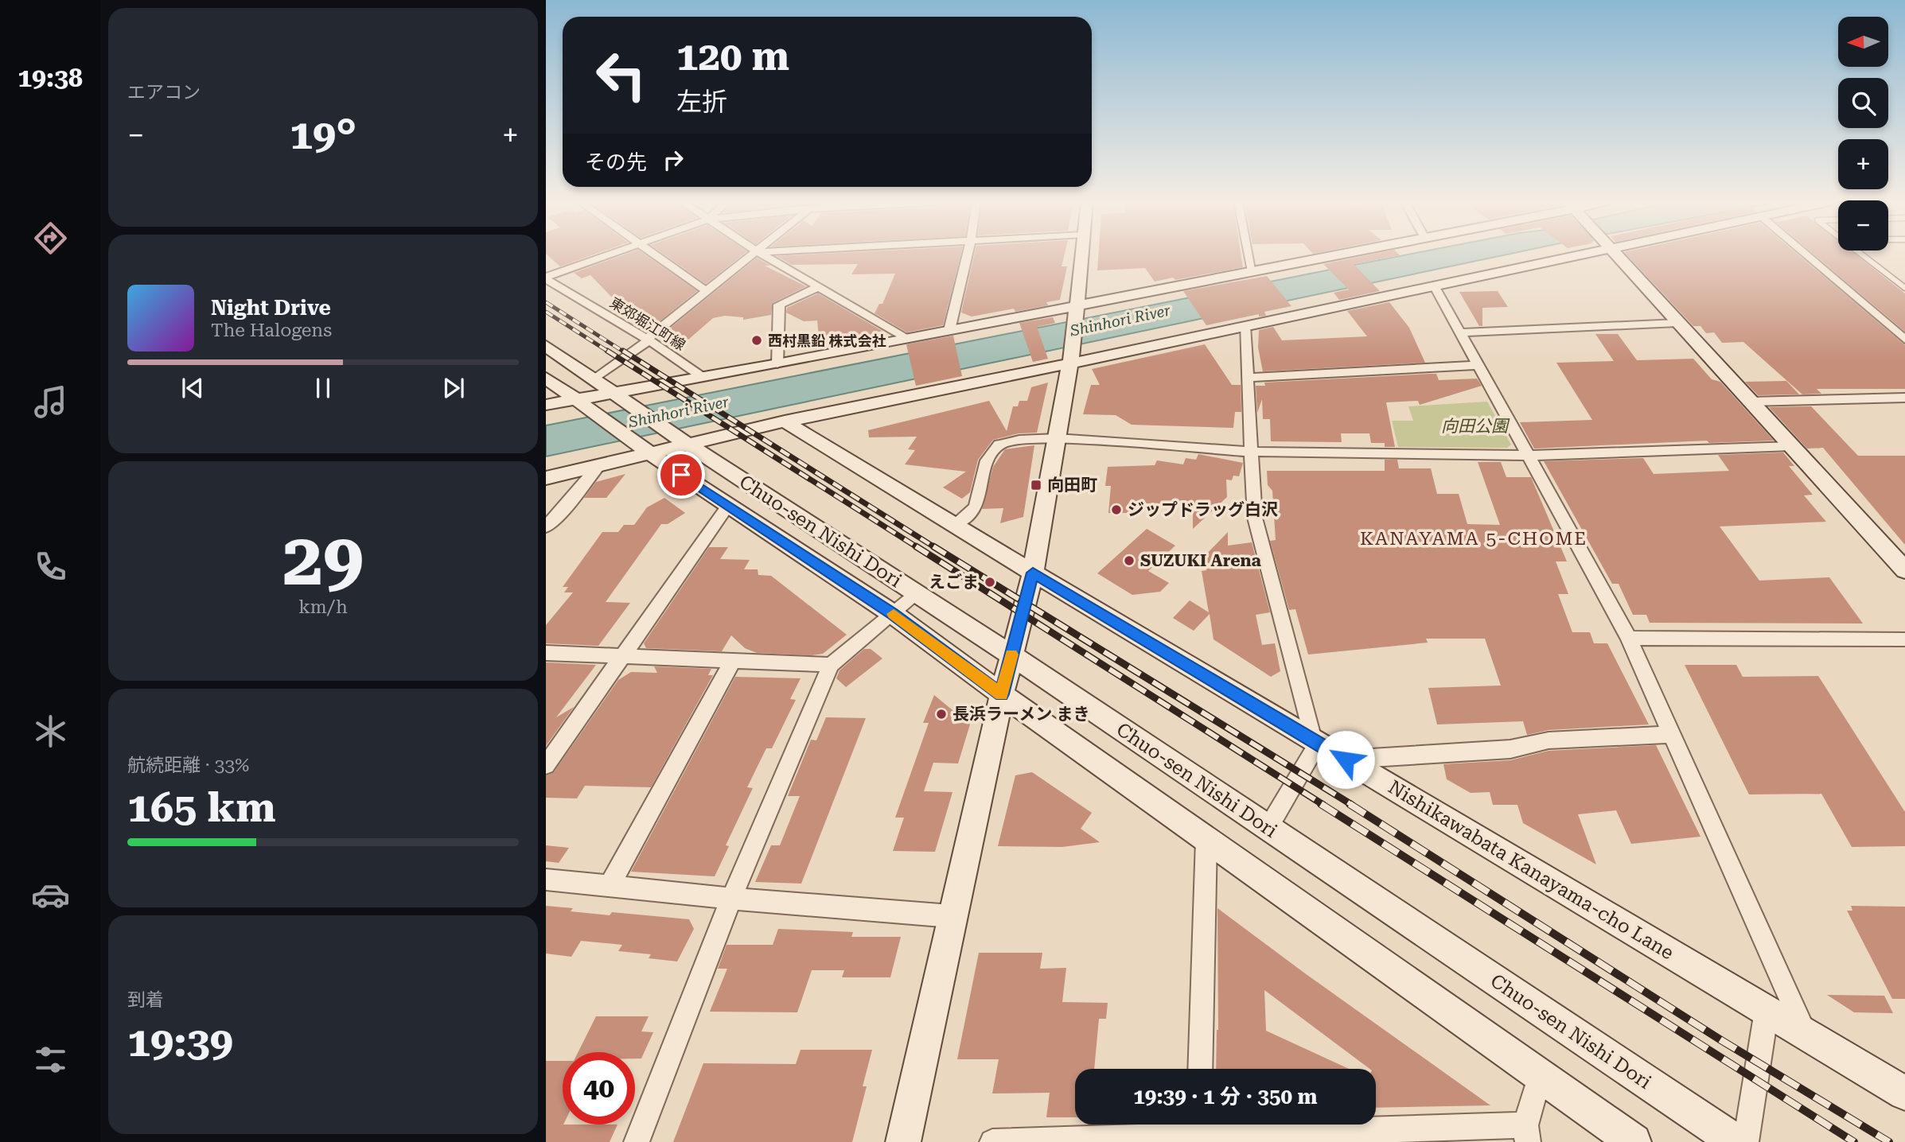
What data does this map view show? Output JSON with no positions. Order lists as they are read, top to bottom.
{
  "streets": {
    "street": ["東郊堀江町線", "Chuo-sen Nishi Dori", "Nishikawabata Kanayama-cho Lane"]
  },
  "districts": ["KANAYAMA 5-CHOME"],
  "water": ["Shinhori River"],
  "parks": ["向田公園"],
  "places": {
    "other": [
      "西村黒鉛 株式会社",
      "ジップドラッグ白沢",
      "SUZUKI Arena",
      "えごま",
      "長浜ラーメン まき"
    ],
    "transit": ["向田町"]
  },
  "north": "left",
  "page": {
    "tabs": "19:38",
    "tile": [
      "エアコン",
      ["29", "km/h"],
      ["航続距離 · 33%", "165 km"],
      ["到着", "19:39"]
    ],
    "map_buttons": ["+", "−"],
    "turn": ["120 m", "左折"],
    "heat": ["−", "19°", "+"],
    "then": "その先",
    "song": ["Night Drive", "The Halogens"],
    "limit": "40",
    "trip": "19:39 · 1 分 · 350 m"
  }
}
